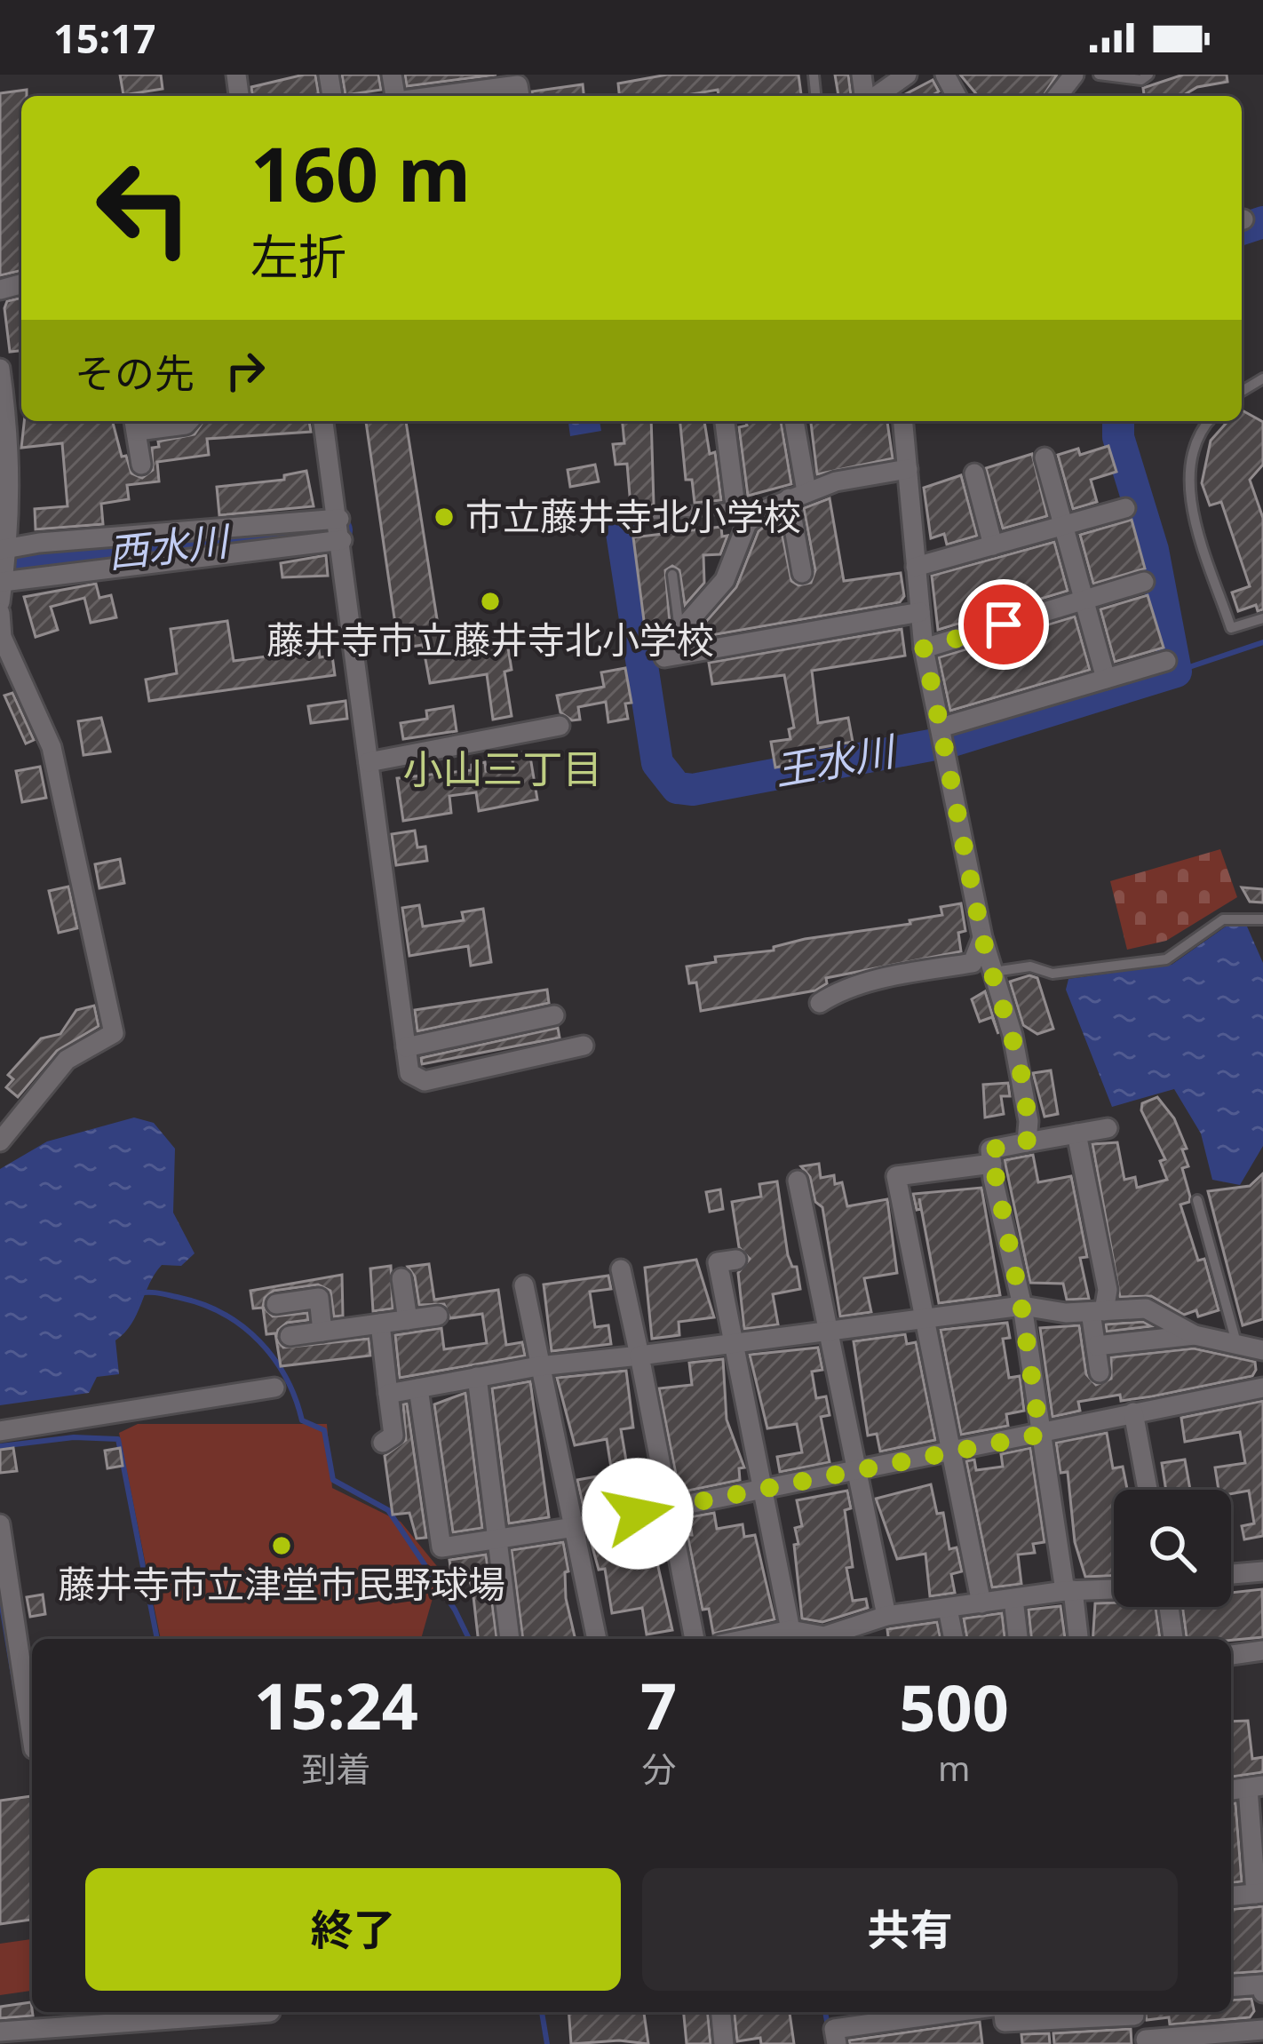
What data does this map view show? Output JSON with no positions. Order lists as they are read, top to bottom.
{
  "districts": ["小山三丁目"],
  "water": ["西水川", "王水川"],
  "places": ["市立藤井寺北小学校", "藤井寺市立藤井寺北小学校", "藤井寺市立津堂市民野球場"],
  "page": {
    "status": "15:17",
    "turn": ["160 m", "左折"],
    "then": "その先",
    "eta": [
      "15:24",
      "到着",
      "7",
      "分",
      "500",
      "m"
    ],
    "buttons": ["終了", "共有"]
  }
}
